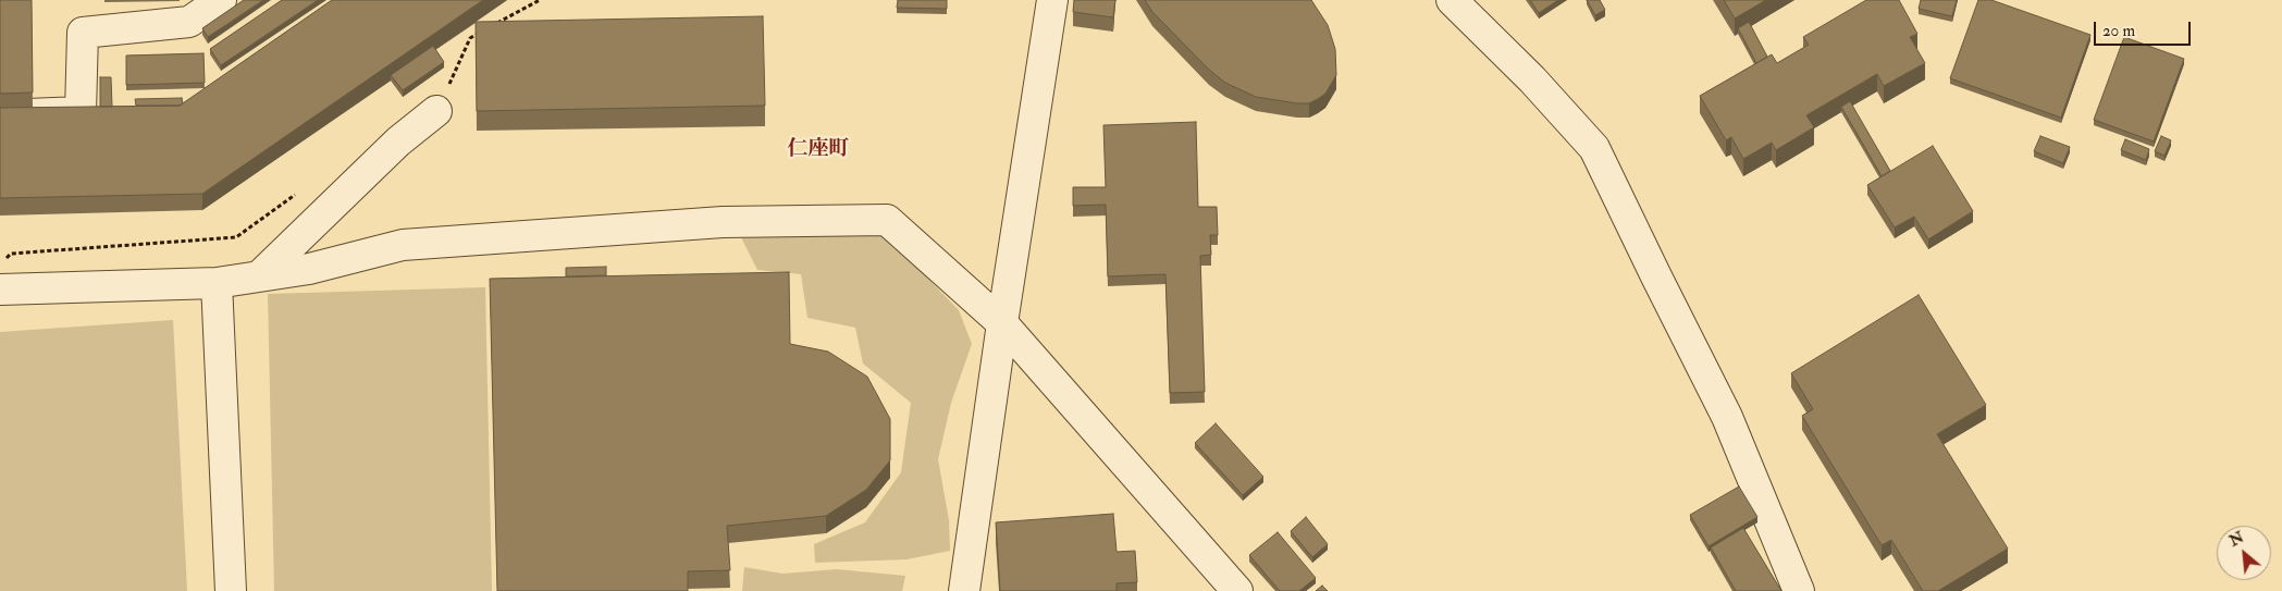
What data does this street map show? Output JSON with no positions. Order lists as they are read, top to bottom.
{
  "districts": ["仁座町"],
  "scale_bar": "20 m",
  "north": "top left"
}
